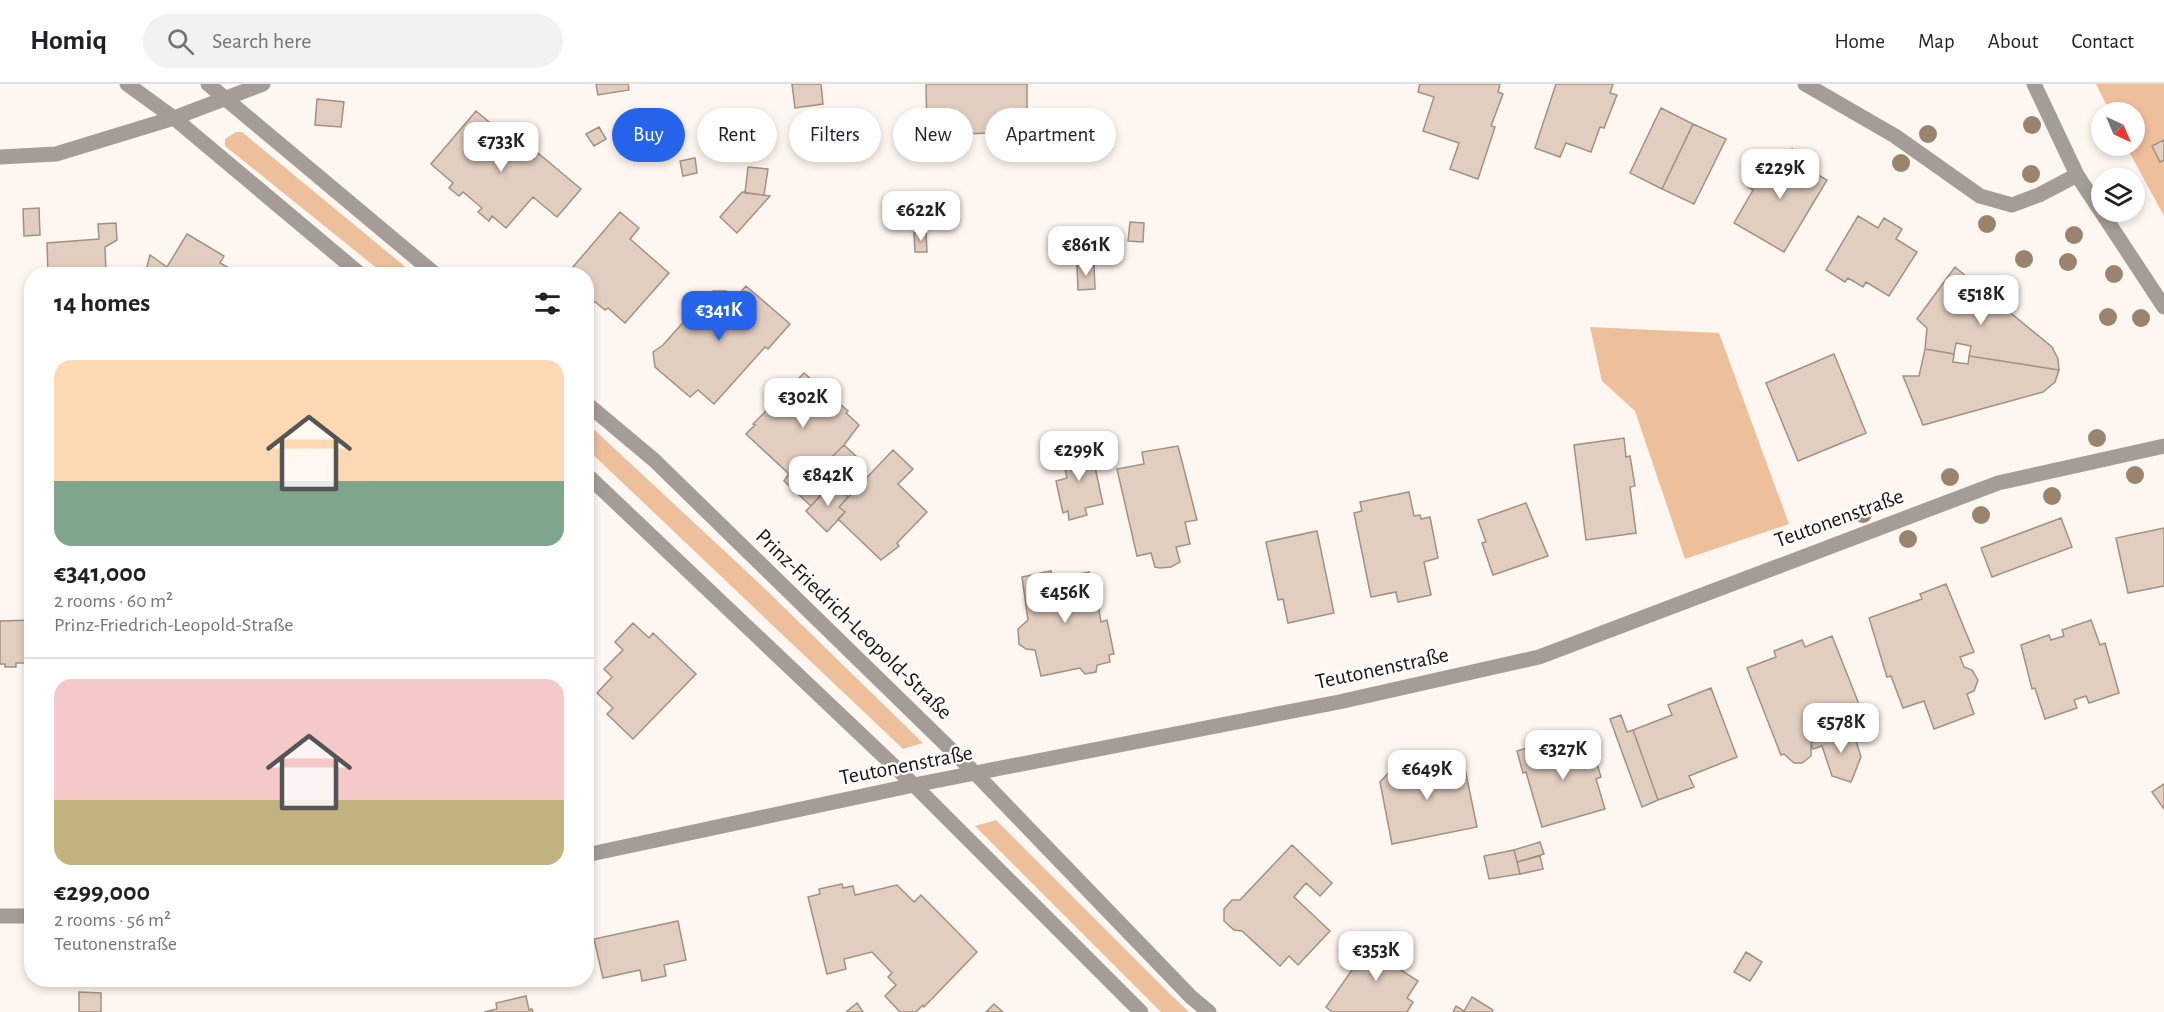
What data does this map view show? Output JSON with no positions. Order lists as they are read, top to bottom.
{
  "streets": {
    "street": ["Teutonenstraße", "Prinz-Friedrich-Leopold-Straße"]
  },
  "crossings": [
    ["Teutonenstraße", "Prinz-Friedrich-Leopold-Straße"]
  ],
  "north": "bottom right",
  "page": {
    "header": "Homiq",
    "search": "Search here",
    "nav": [
      "Home",
      "Map",
      "About",
      "Contact"
    ],
    "chip": [
      "Buy",
      "Rent",
      "Filters",
      "New",
      "Apartment"
    ],
    "price": [
      "€733K",
      "€229K",
      "€622K",
      "€861K",
      "€518K",
      "€341K",
      "€302K",
      "€299K",
      "€842K",
      "€456K",
      "€578K",
      "€327K",
      "€649K",
      "€353K"
    ],
    "heading": "14 homes",
    "list": [
      {
        "name": "€341,000",
        "note": "2 rooms · 60 m² · Prinz-Friedrich-Leopold-Straße"
      },
      {
        "name": "€299,000",
        "note": "2 rooms · 56 m² · Teutonenstraße"
      }
    ]
  }
}
